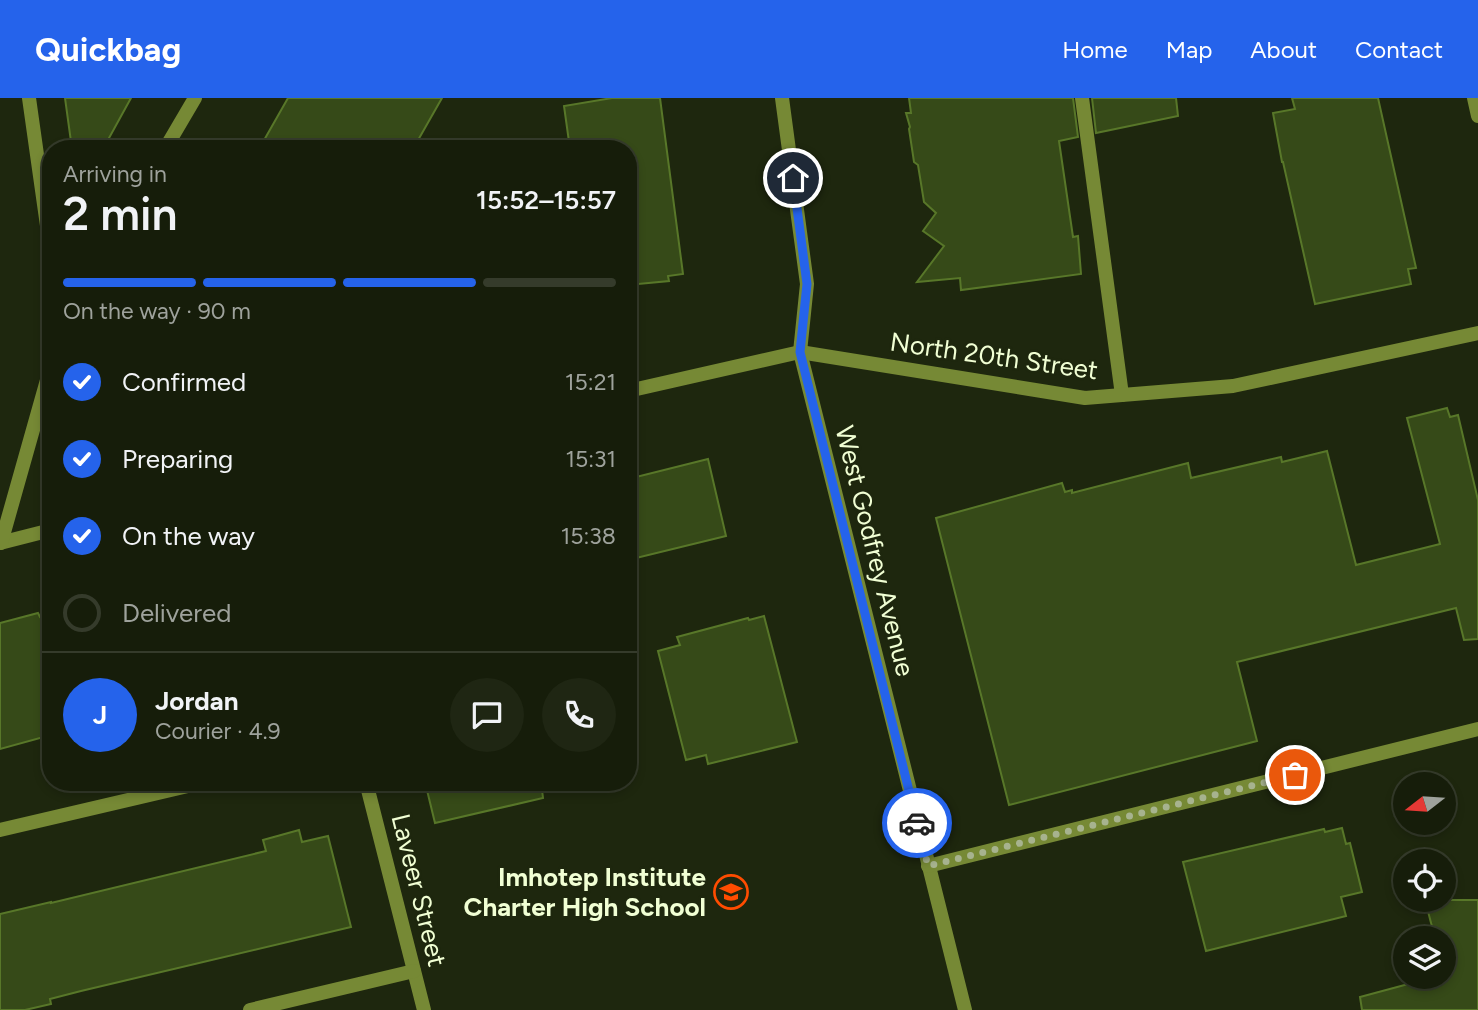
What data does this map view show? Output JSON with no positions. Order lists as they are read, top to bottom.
{
  "streets": {
    "street": ["North 20th Street", "West Godfrey Avenue", "Laveer Street"]
  },
  "crossings": [
    ["North 20th Street", "West Godfrey Avenue"]
  ],
  "places": {
    "school or university": ["Imhotep Institute Charter High School"]
  },
  "north": "left",
  "page": {
    "header": "Quickbag",
    "nav": [
      "Home",
      "Map",
      "About",
      "Contact"
    ],
    "heading": ["2 min", "Arriving in", "15:52–15:57"],
    "panel": ["Jordan", "Courier · 4.9"],
    "bar": "On the way · 90 m",
    "list": [
      ["Confirmed", "15:21"],
      ["Preparing", "15:31"],
      ["On the way", "15:38"],
      "Delivered"
    ],
    "round": "J"
  }
}
